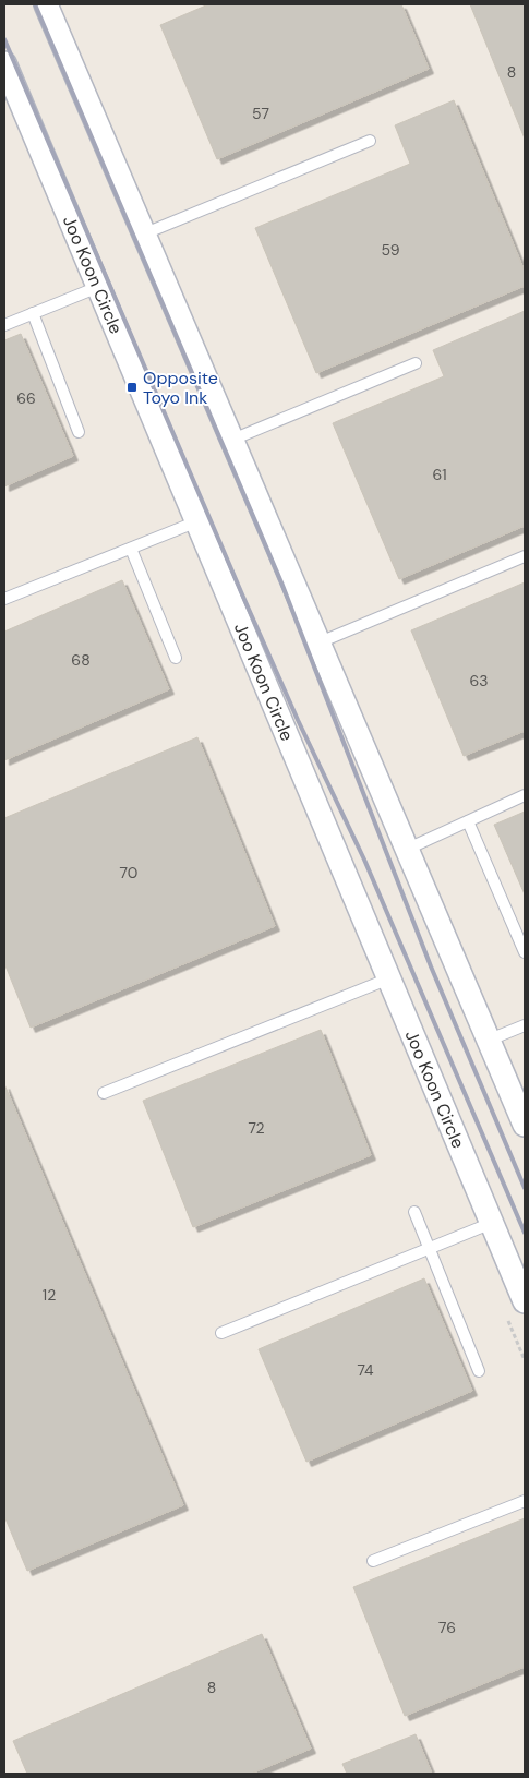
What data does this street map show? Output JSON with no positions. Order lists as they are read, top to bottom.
{
  "streets": {
    "street": ["Joo Koon Circle"]
  },
  "places": {
    "transit": ["Opposite Toyo Ink"]
  },
  "house_numbers": [
    "8",
    "57",
    "59",
    "66",
    "61",
    "68",
    "63",
    "70",
    "72",
    "12",
    "74",
    "76",
    "8"
  ]
}
